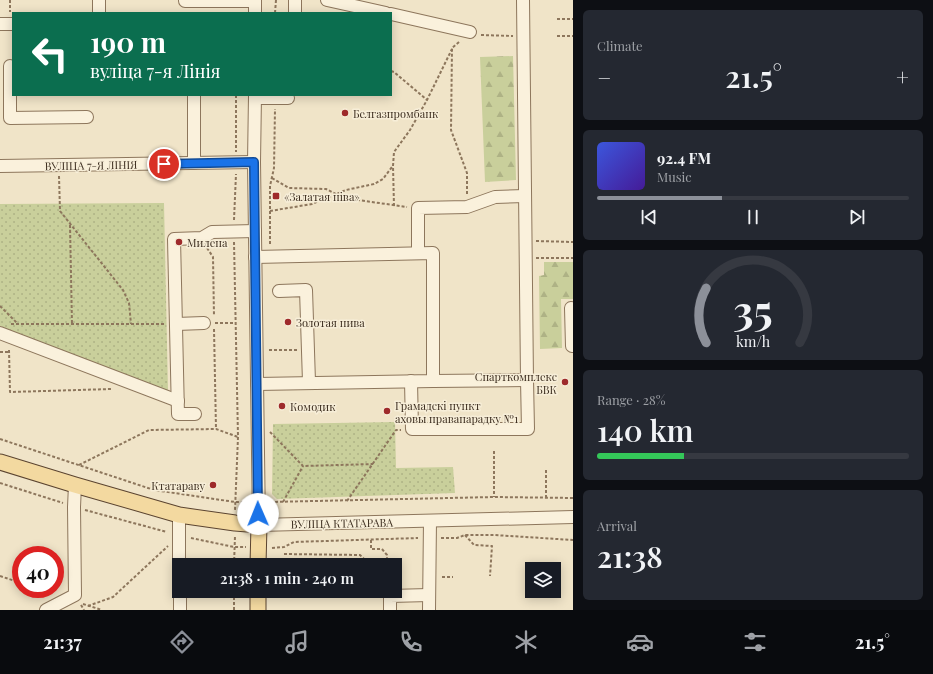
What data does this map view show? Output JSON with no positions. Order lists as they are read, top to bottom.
{
  "streets": {
    "main road": ["ВУЛІЦА КТАТАРАВА"],
    "street": ["ВУЛІЦА 7-Я ЛІНІЯ"]
  },
  "places": {
    "other": [
      "Белгазпромбанк",
      "Милена",
      "Золотая нива",
      "Спарткомплекс БВК",
      "Комодик",
      "Грамадскі пункт аховы правапарадку №1",
      "Ктатараву"
    ],
    "transit": ["«Залатая ніва»"]
  },
  "page": {
    "tile": [
      "Climate",
      ["Range · 28%", "140 km"],
      ["Arrival", "21:38"]
    ],
    "turn": ["190 m", "вуліца 7-я Лінія"],
    "heat": ["−", "21.5°", "+"],
    "song": ["92.4 FM", "Music"],
    "limit": "40",
    "trip": "21:38 · 1 min · 240 m",
    "tabs": ["21:37", "21.5°"],
    "gauge": ["35", "km/h"]
  }
}
